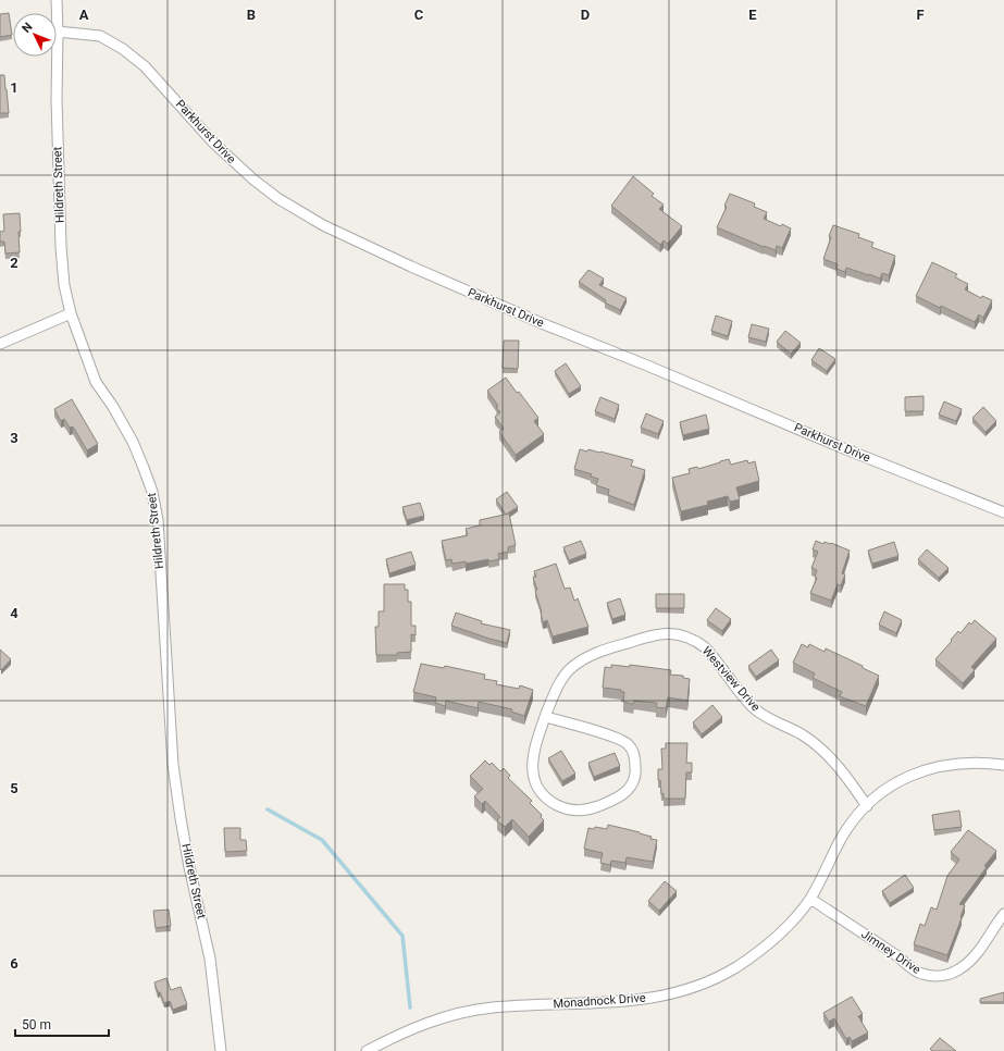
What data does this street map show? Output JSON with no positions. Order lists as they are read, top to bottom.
{
  "streets": {
    "street": [
      "Parkhurst Drive",
      "Hildreth Street",
      "Westview Drive",
      "Jimney Drive",
      "Monadnock Drive"
    ]
  },
  "crossings": [
    ["Parkhurst Drive", "Hildreth Street"],
    ["Westview Drive", "Monadnock Drive"],
    ["Jimney Drive", "Monadnock Drive"]
  ],
  "scale_bar": "50 m",
  "north": "top left",
  "grid": {
    "columns": [
      "A",
      "B",
      "C",
      "D",
      "E",
      "F"
    ],
    "rows": [
      "1",
      "2",
      "3",
      "4",
      "5",
      "6"
    ]
  }
}
